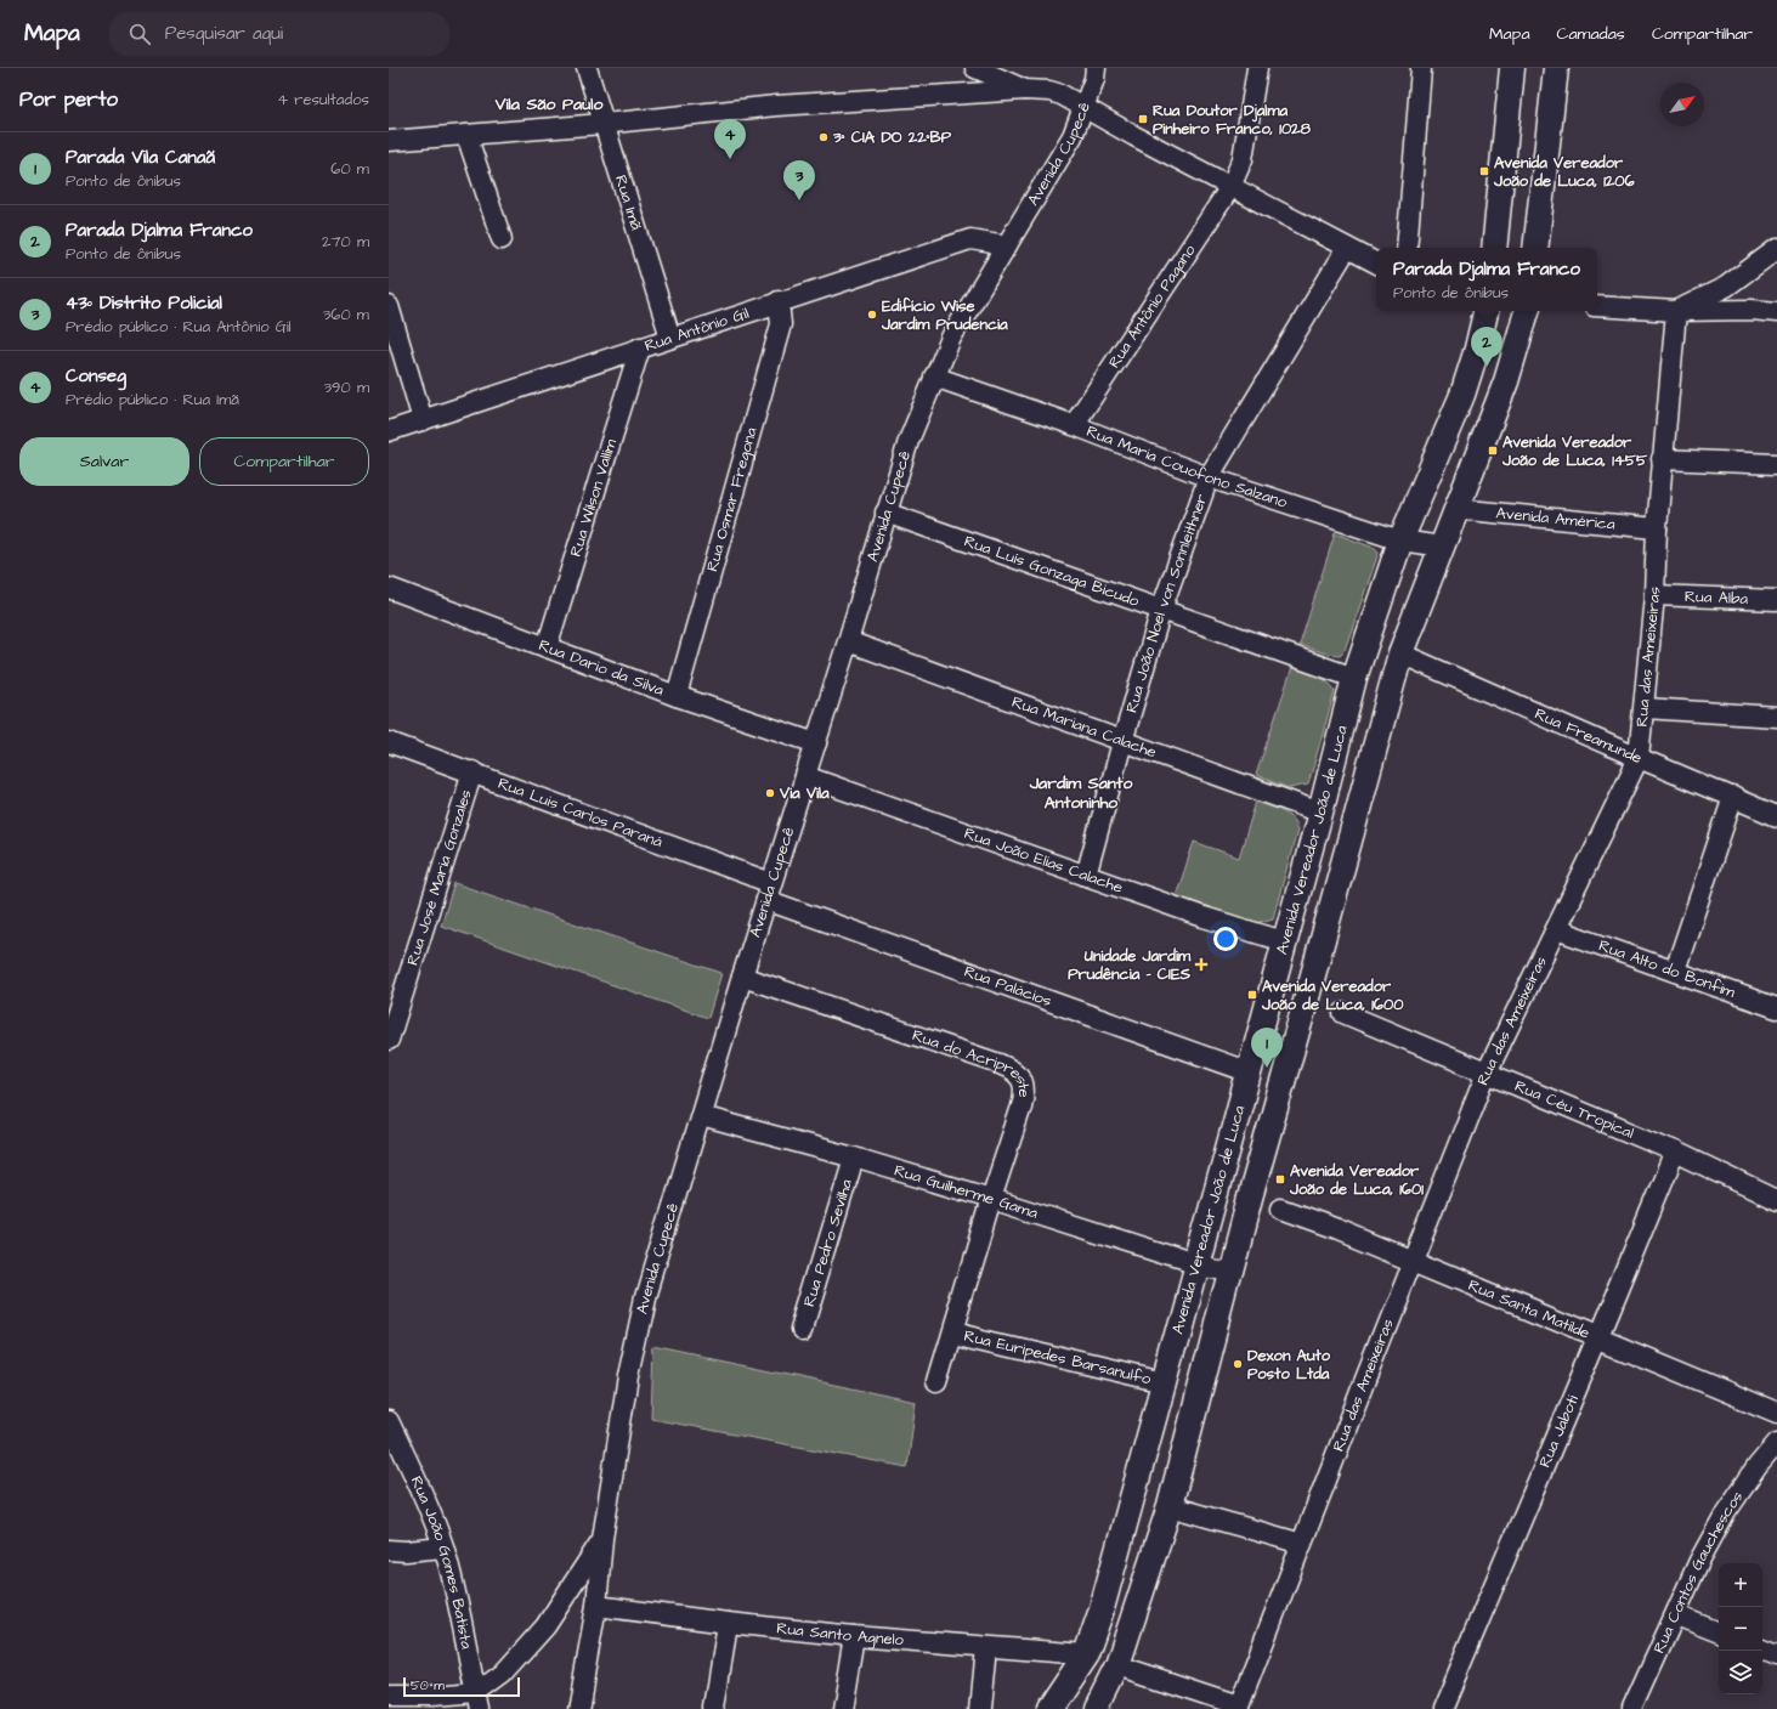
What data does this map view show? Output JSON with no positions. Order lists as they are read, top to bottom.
{
  "streets": {
    "main road": ["Avenida Vereador João de Luca"],
    "street": [
      "Avenida Cupecê",
      "Rua Imã",
      "Rua Antônio Pagano",
      "Rua Antônio Gil",
      "Rua Maria Couofono Salzano",
      "Rua Wilson Vallim",
      "Rua Osmar Fregona",
      "Avenida América",
      "Rua Luís Gonzaga Bicudo",
      "Rua Alba",
      "Rua João Noel von Sonnleithner",
      "Rua das Ameixeiras",
      "Rua Dario da Silva",
      "Rua Mariana Calache",
      "Rua Freamunde",
      "Rua Luis Carlos Paraná",
      "Rua João Elias Calache",
      "Rua José Maria Gonzales",
      "Rua Alto do Bonfim",
      "Rua Palácios",
      "Rua do Acripreste",
      "Rua Céu Tropical",
      "Rua Guilherme Gama",
      "Rua Pedro Sevilha",
      "Rua Santa Matilde",
      "Rua Euripedes Barsanulfo",
      "Rua Jaboti",
      "Rua João Gomes Batista",
      "Rua Contos Gauchescos",
      "Rua Santo Agnelo"
    ]
  },
  "crossings": [
    ["Avenida Cupecê", "Rua Antônio Gil"],
    ["Avenida Cupecê", "Rua Maria Couofono Salzano"],
    ["Avenida Cupecê", "Rua Luís Gonzaga Bicudo"],
    ["Avenida Cupecê", "Rua Dario da Silva"],
    ["Avenida Cupecê", "Rua Mariana Calache"],
    ["Avenida Cupecê", "Rua Luis Carlos Paraná"],
    ["Avenida Cupecê", "Rua João Elias Calache"],
    ["Avenida Cupecê", "Rua Palácios"],
    ["Avenida Cupecê", "Rua do Acripreste"],
    ["Avenida Cupecê", "Rua Guilherme Gama"],
    ["Avenida Cupecê", "Rua Santo Agnelo"],
    ["Rua Imã", "Rua Antônio Gil"],
    ["Rua Antônio Pagano", "Rua Maria Couofono Salzano"],
    ["Rua Antônio Gil", "Rua Wilson Vallim"],
    ["Rua Antônio Gil", "Rua Osmar Fregona"],
    ["Rua Maria Couofono Salzano", "Rua João Noel von Sonnleithner"],
    ["Rua Maria Couofono Salzano", "Avenida Vereador João de Luca"],
    ["Rua Wilson Vallim", "Rua Dario da Silva"],
    ["Rua Osmar Fregona", "Rua Dario da Silva"],
    ["Avenida América", "Rua das Ameixeiras"],
    ["Rua Luís Gonzaga Bicudo", "Rua João Noel von Sonnleithner"],
    ["Rua Luís Gonzaga Bicudo", "Avenida Vereador João de Luca"],
    ["Rua Alba", "Rua das Ameixeiras"],
    ["Rua João Noel von Sonnleithner", "Rua Mariana Calache"],
    ["Rua João Noel von Sonnleithner", "Rua João Elias Calache"],
    ["Rua das Ameixeiras", "Rua Freamunde"],
    ["Rua das Ameixeiras", "Rua Alto do Bonfim"],
    ["Rua das Ameixeiras", "Rua Céu Tropical"],
    ["Rua das Ameixeiras", "Rua Santa Matilde"],
    ["Rua Mariana Calache", "Avenida Vereador João de Luca"],
    ["Rua Luis Carlos Paraná", "Rua José Maria Gonzales"],
    ["Rua Luis Carlos Paraná", "Rua Palácios"],
    ["Avenida Vereador João de Luca", "Rua João Elias Calache"],
    ["Avenida Vereador João de Luca", "Rua Palácios"],
    ["Avenida Vereador João de Luca", "Rua Guilherme Gama"],
    ["Avenida Vereador João de Luca", "Rua Euripedes Barsanulfo"],
    ["Avenida Vereador João de Luca", "Rua Santo Agnelo"],
    ["Rua do Acripreste", "Rua Guilherme Gama"],
    ["Rua do Acripreste", "Rua Euripedes Barsanulfo"],
    ["Rua Céu Tropical", "Rua Jaboti"],
    ["Rua Guilherme Gama", "Rua Pedro Sevilha"],
    ["Rua Santa Matilde", "Rua Jaboti"]
  ],
  "districts": ["Vila São Paulo", "Jardim Santo Antoninho"],
  "places": {
    "transit": [
      "Rua Doutor Djalma Pinheiro Franco, 1028",
      "Avenida Vereador João de Luca, 1206",
      "Avenida Vereador João de Luca, 1455",
      "Avenida Vereador João de Luca, 1600",
      "Avenida Vereador João de Luca, 1601"
    ],
    "other": [
      "3° CIA DO 22°BP",
      "Edifício Wise Jardim Prudencia",
      "Via Vila",
      "Dexon Auto Posto Ltda"
    ],
    "health": ["Unidade Jardim Prudência - CIES"]
  },
  "scale_bar": "50 m",
  "north": "top right",
  "page": {
    "header": "Mapa",
    "search": "Pesquisar aqui",
    "nav": ["Mapa", "Camadas", "Compartilhar"],
    "heading": ["Por perto", "4 resultados"],
    "pins": [
      "4",
      "3",
      "2",
      "1"
    ],
    "list": [
      {
        "mark": "1",
        "name": "Parada Vila Canaã",
        "note": "Ponto de ônibus",
        "value": "60 m"
      },
      {
        "mark": "2",
        "name": "Parada Djalma Franco",
        "note": "Ponto de ônibus",
        "value": "270 m"
      },
      {
        "mark": "3",
        "name": "43º Distrito Policial",
        "note": "Prédio público · Rua Antônio Gil",
        "value": "360 m"
      },
      {
        "mark": "4",
        "name": "Conseg",
        "note": "Prédio público · Rua Imã",
        "value": "390 m"
      }
    ],
    "popup": ["Parada Djalma Franco", "Ponto de ônibus"],
    "buttons": ["Salvar", "Compartilhar"],
    "map_buttons": ["+", "−"],
    "scale": "50 m"
  }
}
